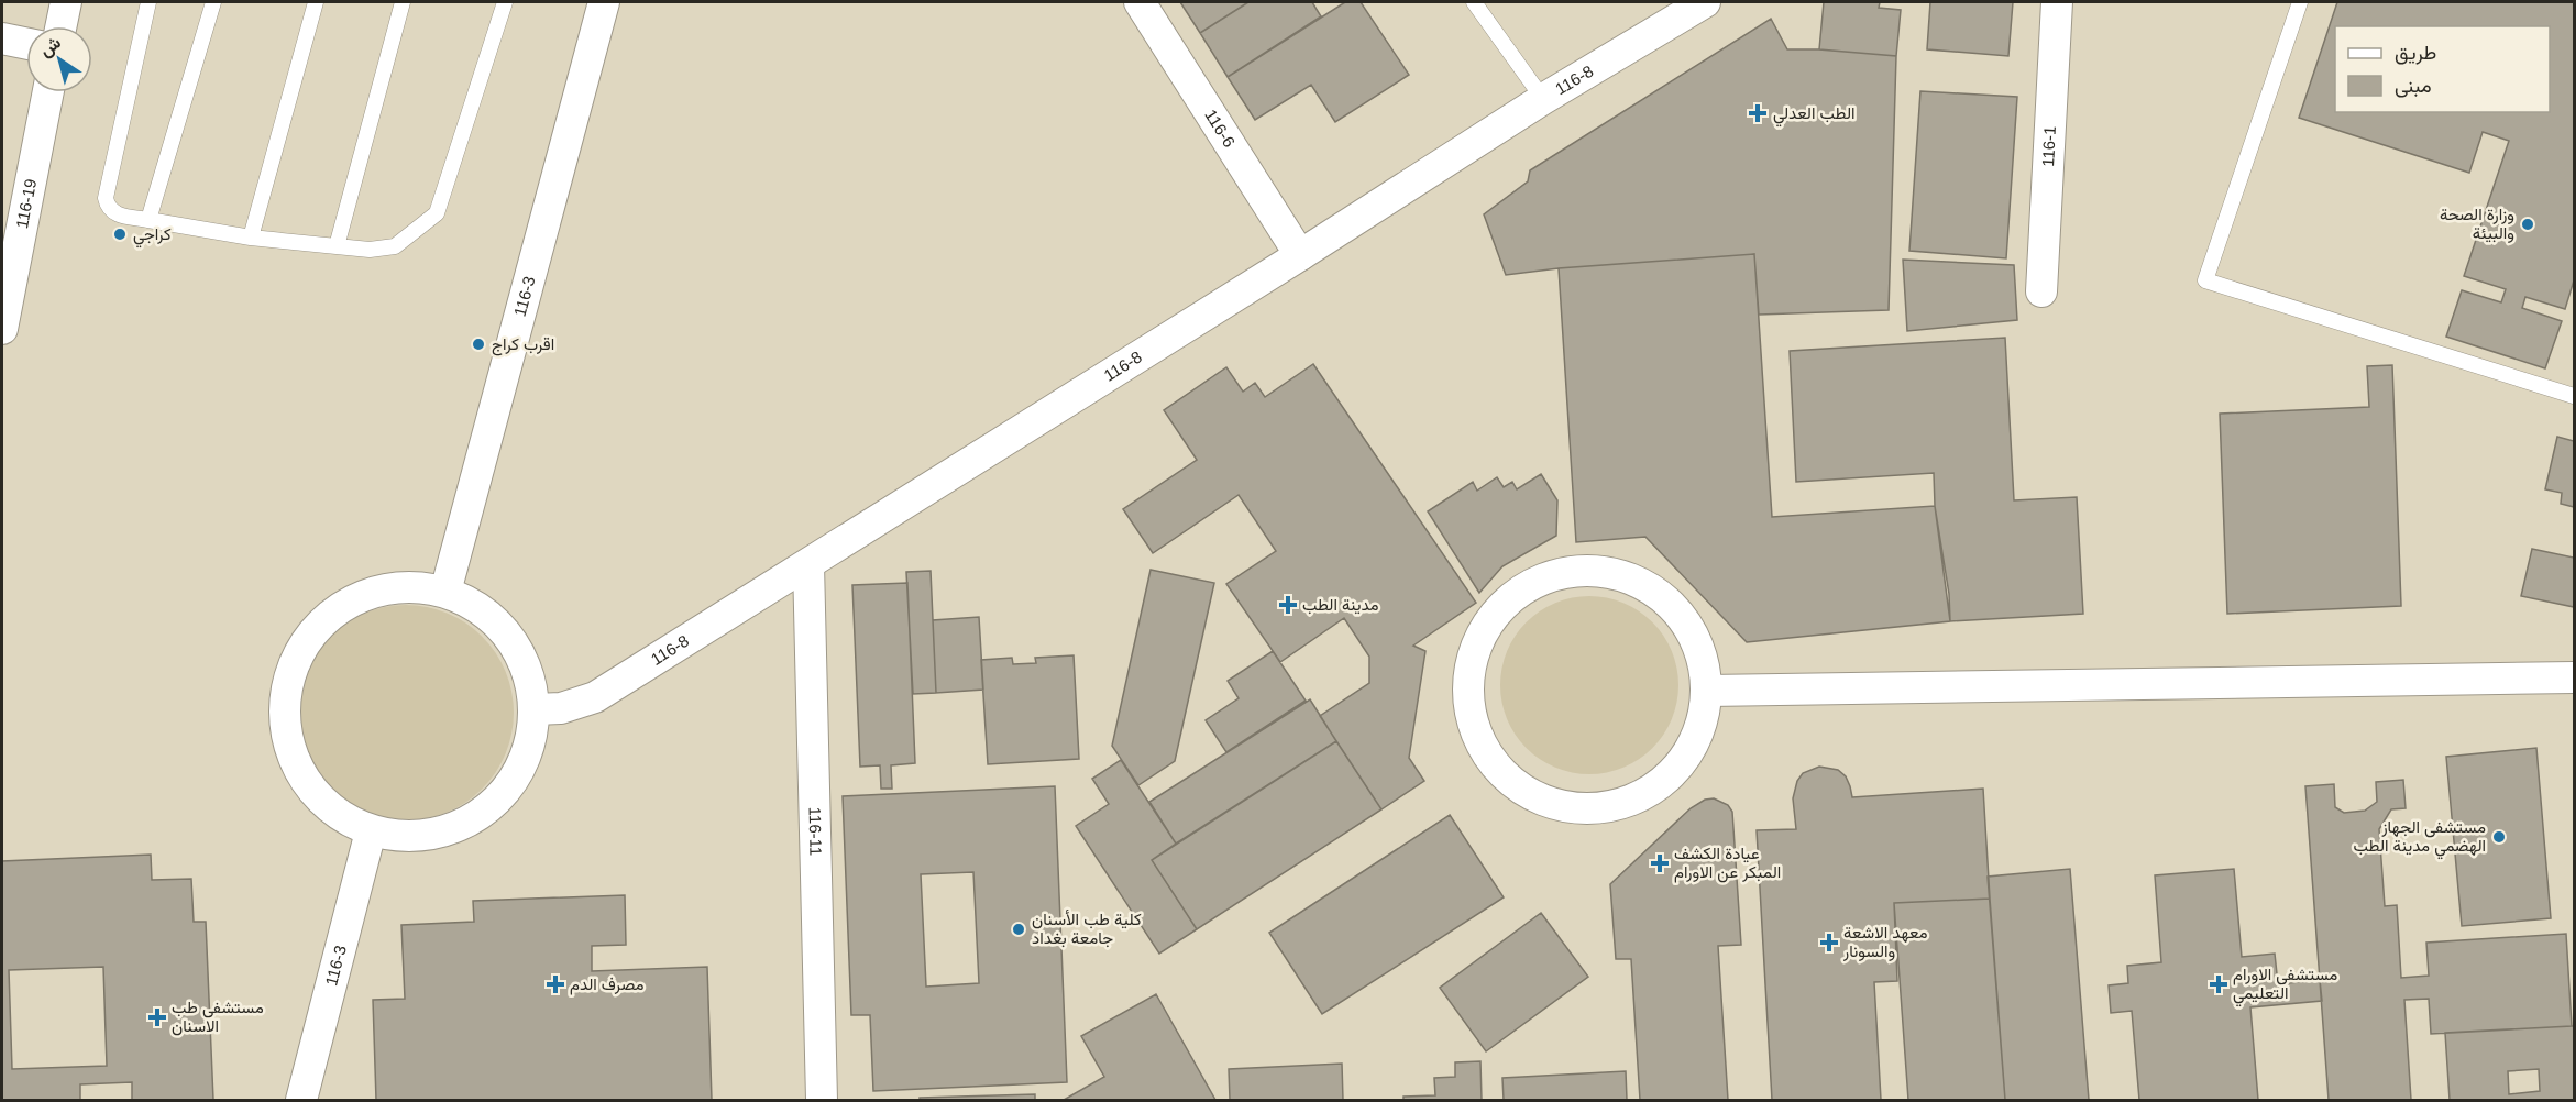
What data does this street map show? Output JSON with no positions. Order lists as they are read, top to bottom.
{
  "streets": {
    "street": [
      "116-8",
      "116-6",
      "116-1",
      "116-19",
      "116-3",
      "116-11"
    ]
  },
  "crossings": [
    ["116-8", "116-6"],
    ["116-8", "116-11"]
  ],
  "places": {
    "health": [
      "الطب العدلي",
      "مدينة الطب",
      "عيادة الكشف المبكر عن الاورام",
      "معهد الاشعة والسونار",
      "مصرف الدم",
      "مستشفى الاورام التعليمي",
      "مستشفى طب الاسنان"
    ],
    "other": [
      "وزارة الصحة والبيئة",
      "كراجي",
      "اقرب كراج",
      "مستشفى الجهاز الهضمي مدينة الطب",
      "كلية طب الأسنان جامعة بغداد"
    ]
  },
  "legend": ["طريق", "مبنى"],
  "north": "top left"
}
